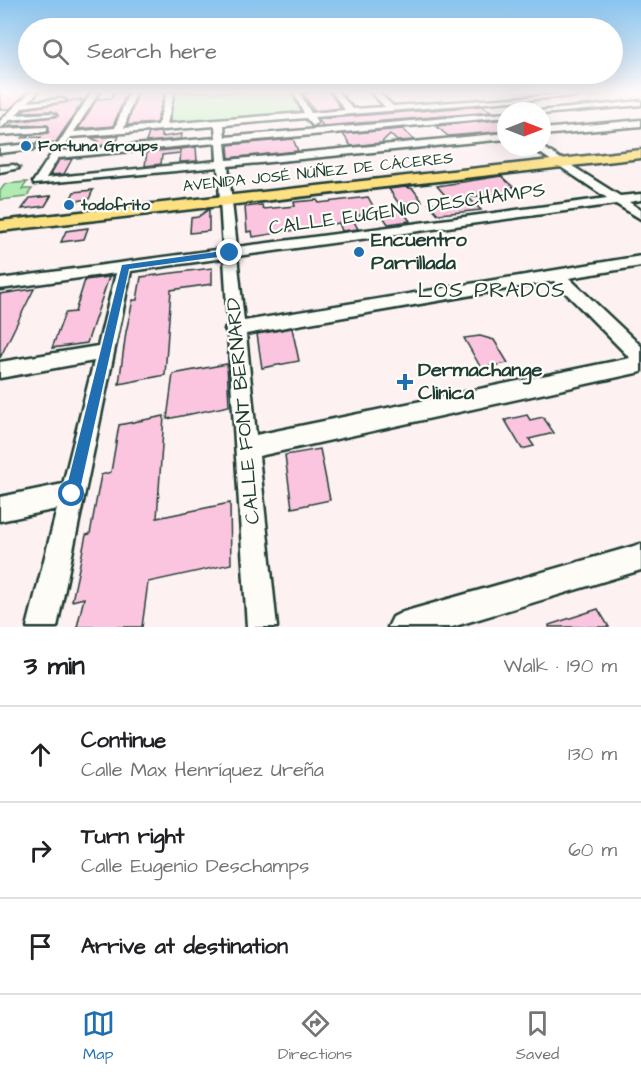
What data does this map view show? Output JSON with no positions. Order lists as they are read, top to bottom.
{
  "streets": {
    "main road": ["AVENIDA JOSÉ NÚÑEZ DE CÁCERES"],
    "street": ["CALLE EUGENIO DESCHAMPS", "CALLE FONT BERNARD"]
  },
  "crossings": [
    ["AVENIDA JOSÉ NÚÑEZ DE CÁCERES", "CALLE FONT BERNARD"],
    ["CALLE EUGENIO DESCHAMPS", "CALLE FONT BERNARD"]
  ],
  "districts": ["LOS PRADOS"],
  "places": {
    "other": ["Fortuna Groups", "todofrito", "Encuentro Parrillada"],
    "health": ["Dermachange Clinica"]
  },
  "north": "right",
  "page": {
    "search": "Search here",
    "heading": ["3 min", "Walk · 190 m"],
    "list": [
      ["Continue", "Calle Max Henríquez Ureña", "130 m"],
      ["Turn right", "Calle Eugenio Deschamps", "60 m"],
      "Arrive at destination"
    ],
    "nav": ["Map", "Directions", "Saved"]
  }
}
